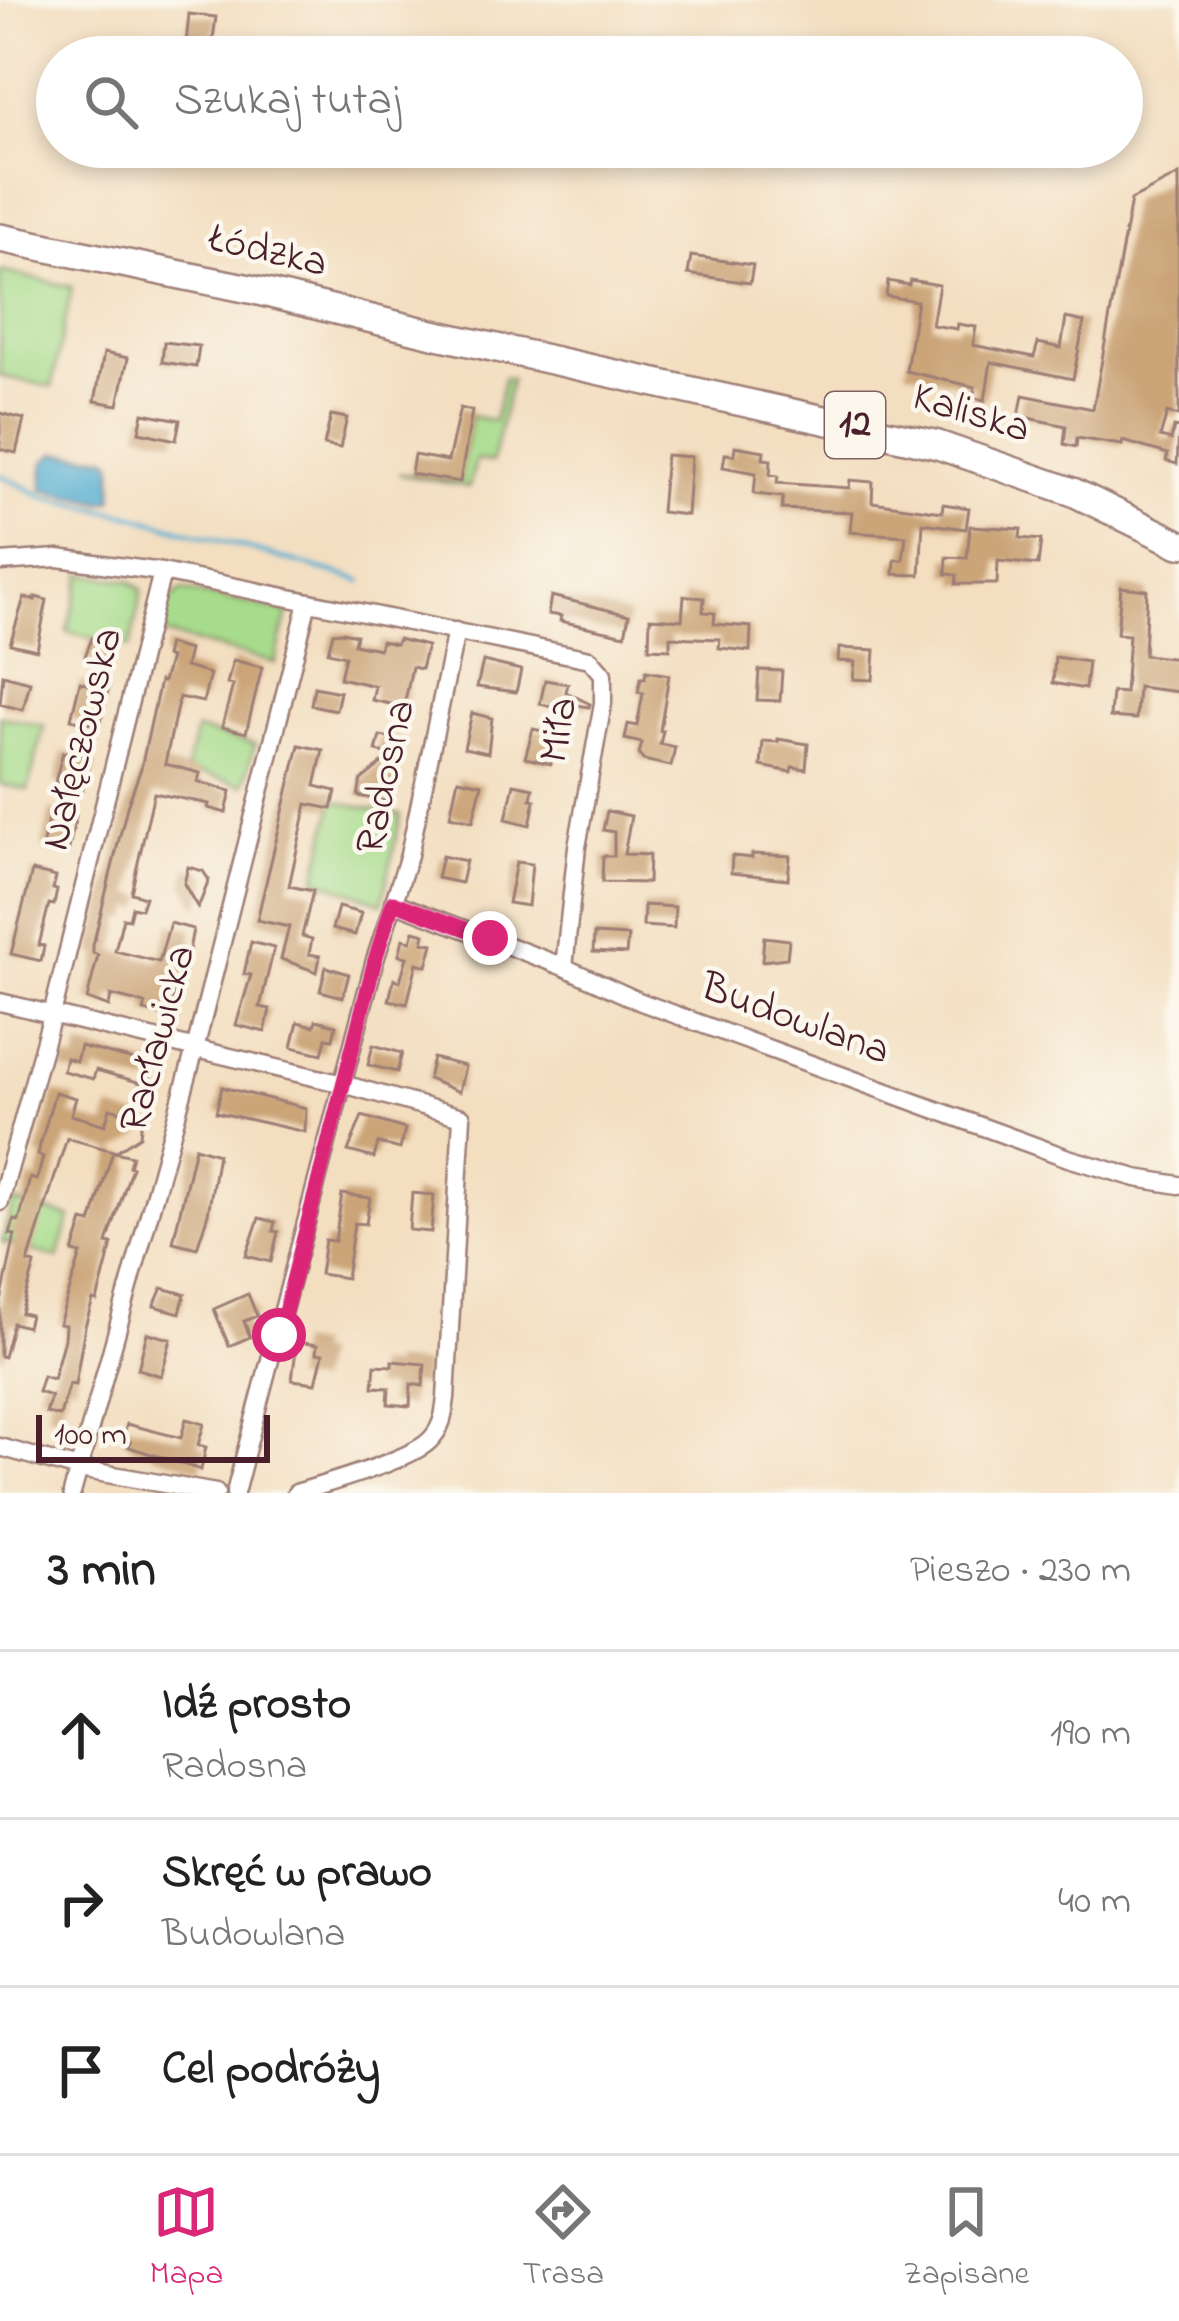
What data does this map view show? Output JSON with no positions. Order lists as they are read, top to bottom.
{
  "streets": {
    "main road": ["Łódzka", "Kaliska", "12"],
    "street": [
      "Miła",
      "Nałęczowska",
      "Radosna",
      "Budowlana",
      "Racławicka"
    ]
  },
  "crossings": [
    ["Łódzka", "Kaliska"],
    ["Miła", "Nałęczowska"],
    ["Miła", "Radosna"],
    ["Miła", "Budowlana"],
    ["Miła", "Racławicka"],
    ["Radosna", "Budowlana"]
  ],
  "scale_bar": "100 m",
  "page": {
    "search": "Szukaj tutaj",
    "scale": "100 m",
    "heading": ["3 min", "Pieszo · 230 m"],
    "list": [
      ["Idź prosto", "Radosna", "190 m"],
      ["Skręć w prawo", "Budowlana", "40 m"],
      "Cel podróży"
    ],
    "nav": ["Mapa", "Trasa", "Zapisane"]
  }
}
